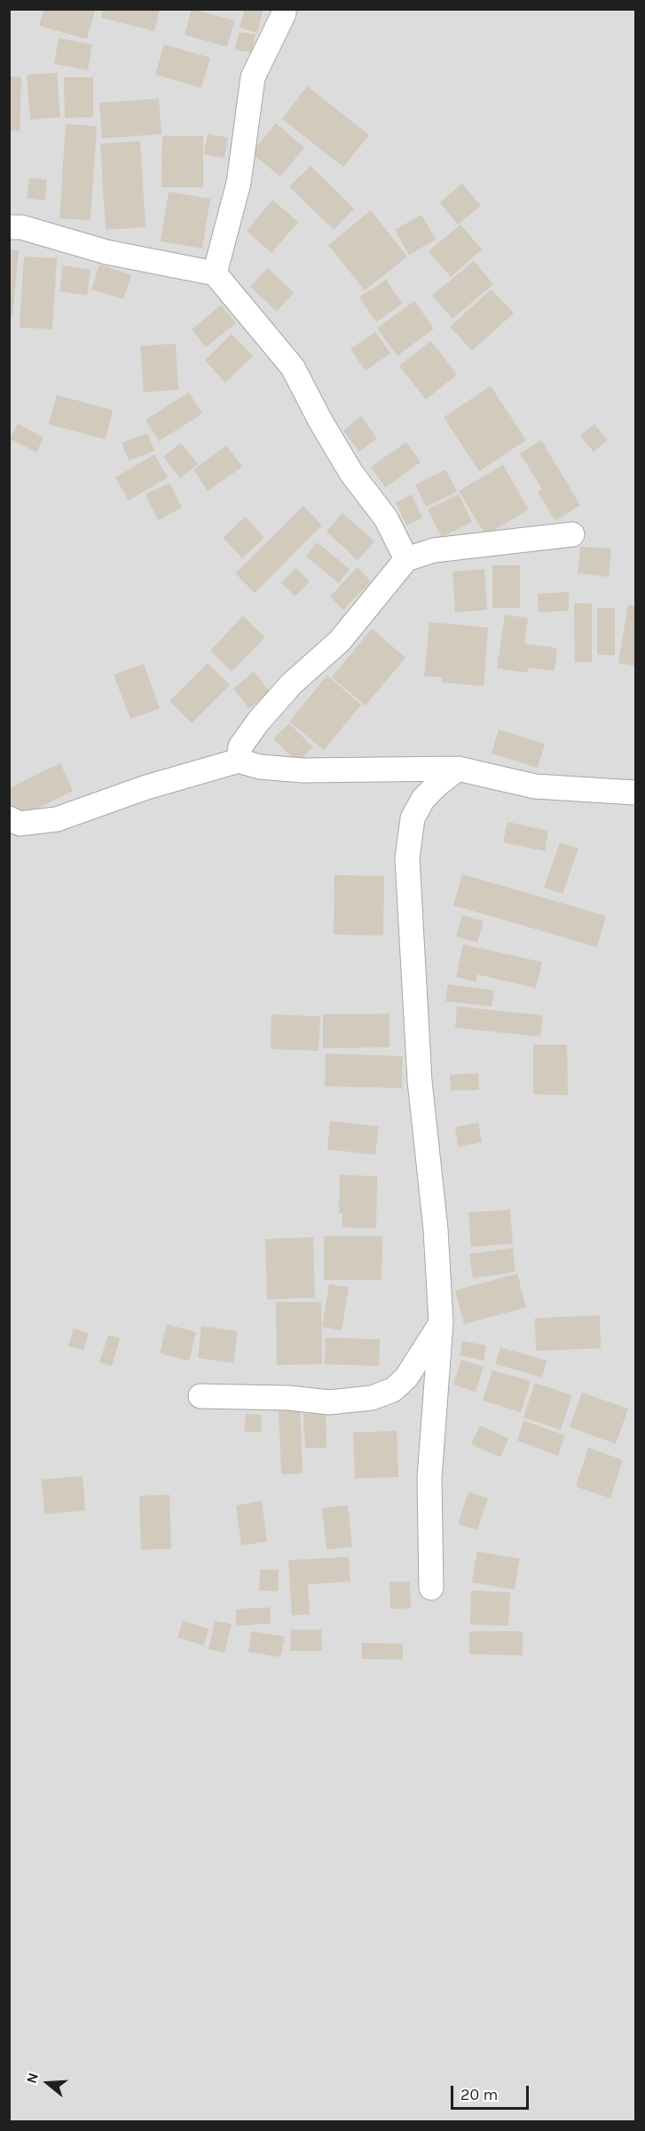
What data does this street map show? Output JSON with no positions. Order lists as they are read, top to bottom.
{
  "scale_bar": "20 m",
  "north": "left"
}
